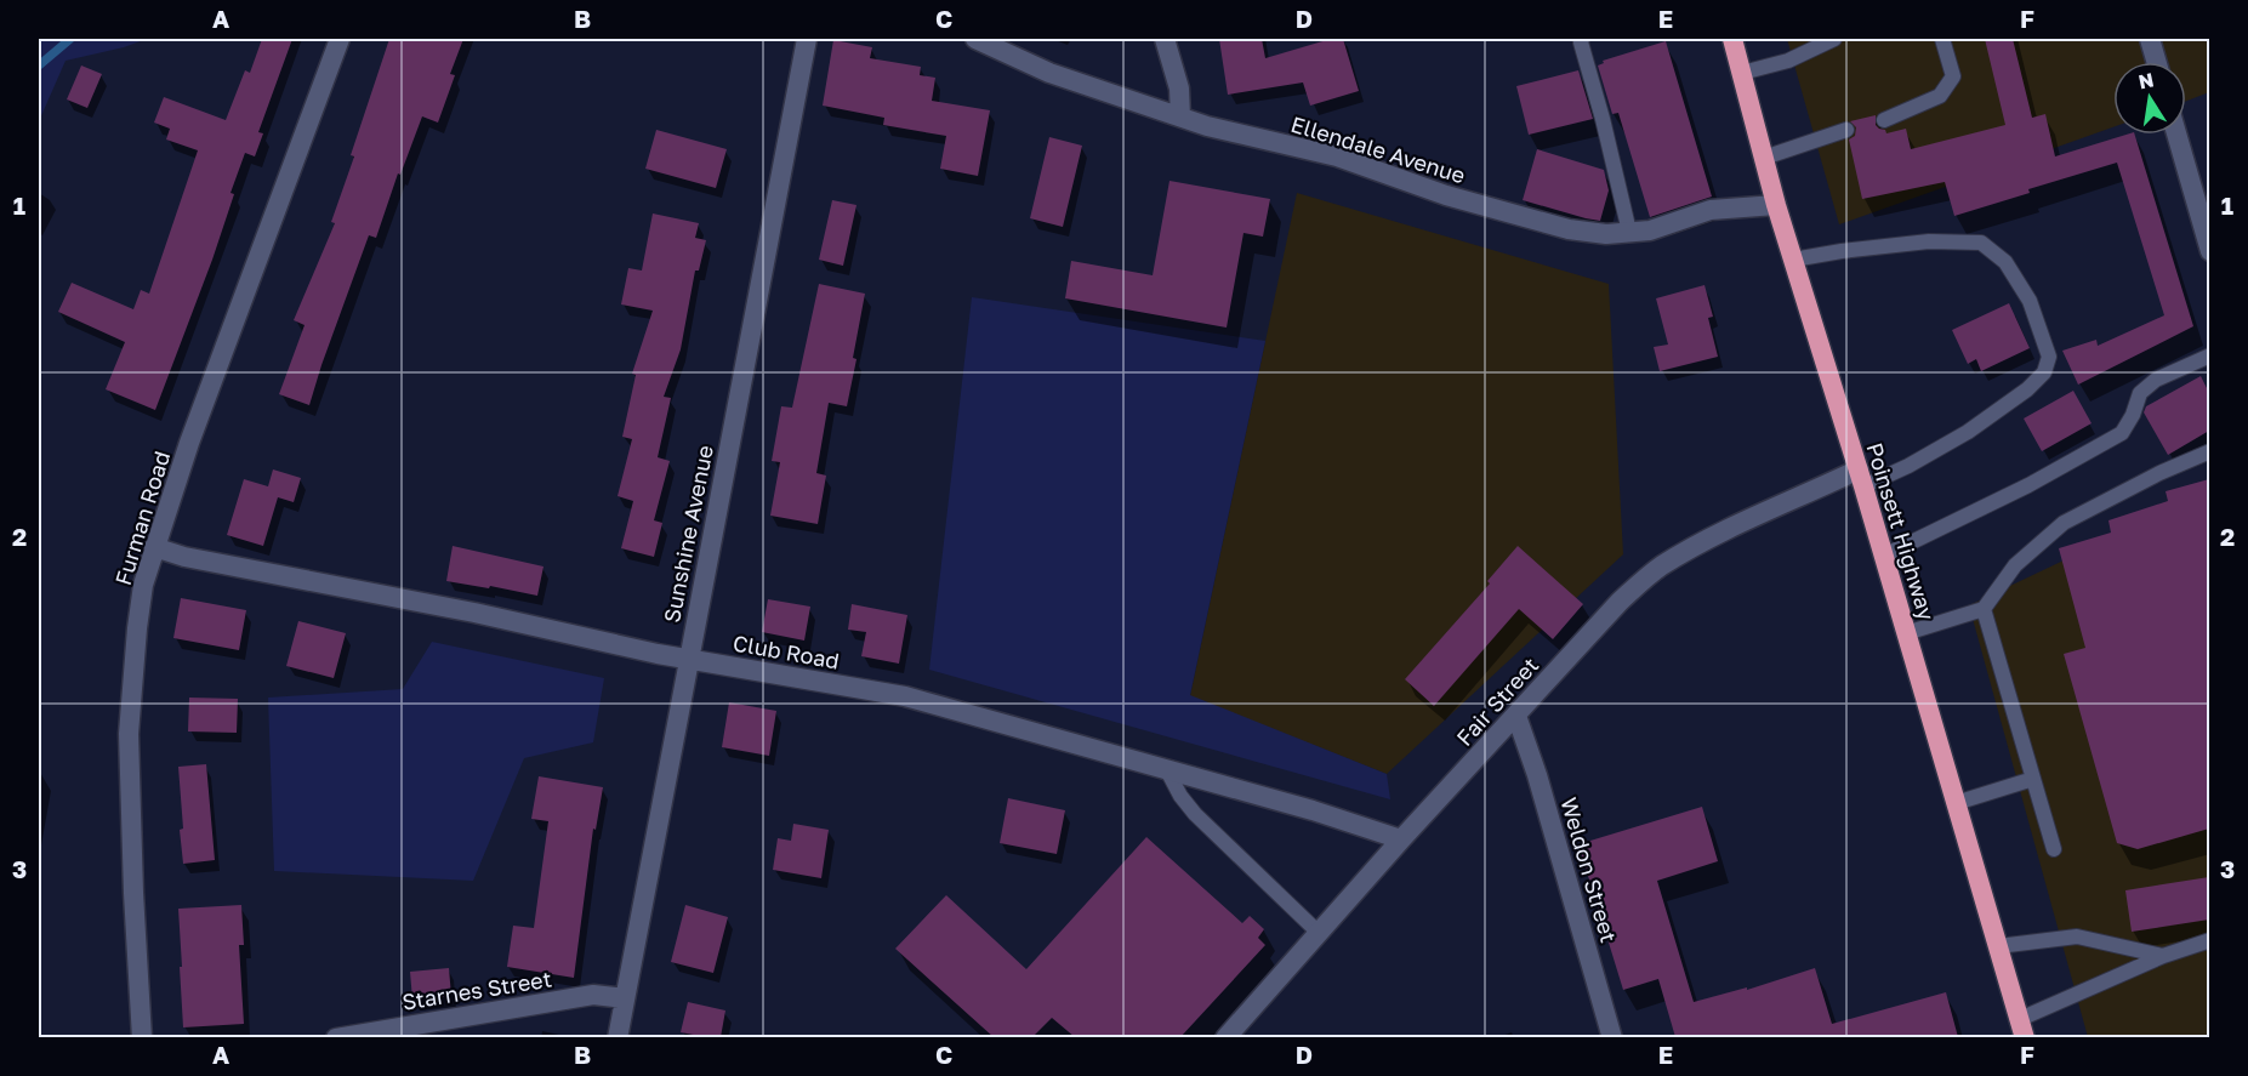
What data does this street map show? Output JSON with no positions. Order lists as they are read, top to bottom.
{
  "streets": {
    "highway": ["Poinsett Highway"],
    "street": [
      "Ellendale Avenue",
      "Furman Road",
      "Sunshine Avenue",
      "Club Road",
      "Fair Street",
      "Weldon Street",
      "Starnes Street"
    ]
  },
  "crossings": [
    ["Ellendale Avenue", "Poinsett Highway"],
    ["Furman Road", "Club Road"],
    ["Poinsett Highway", "Fair Street"],
    ["Sunshine Avenue", "Club Road"],
    ["Sunshine Avenue", "Starnes Street"],
    ["Club Road", "Fair Street"],
    ["Fair Street", "Weldon Street"]
  ],
  "north": "top",
  "grid": {
    "columns": [
      "A",
      "B",
      "C",
      "D",
      "E",
      "F"
    ],
    "rows": ["1", "2", "3"]
  }
}
